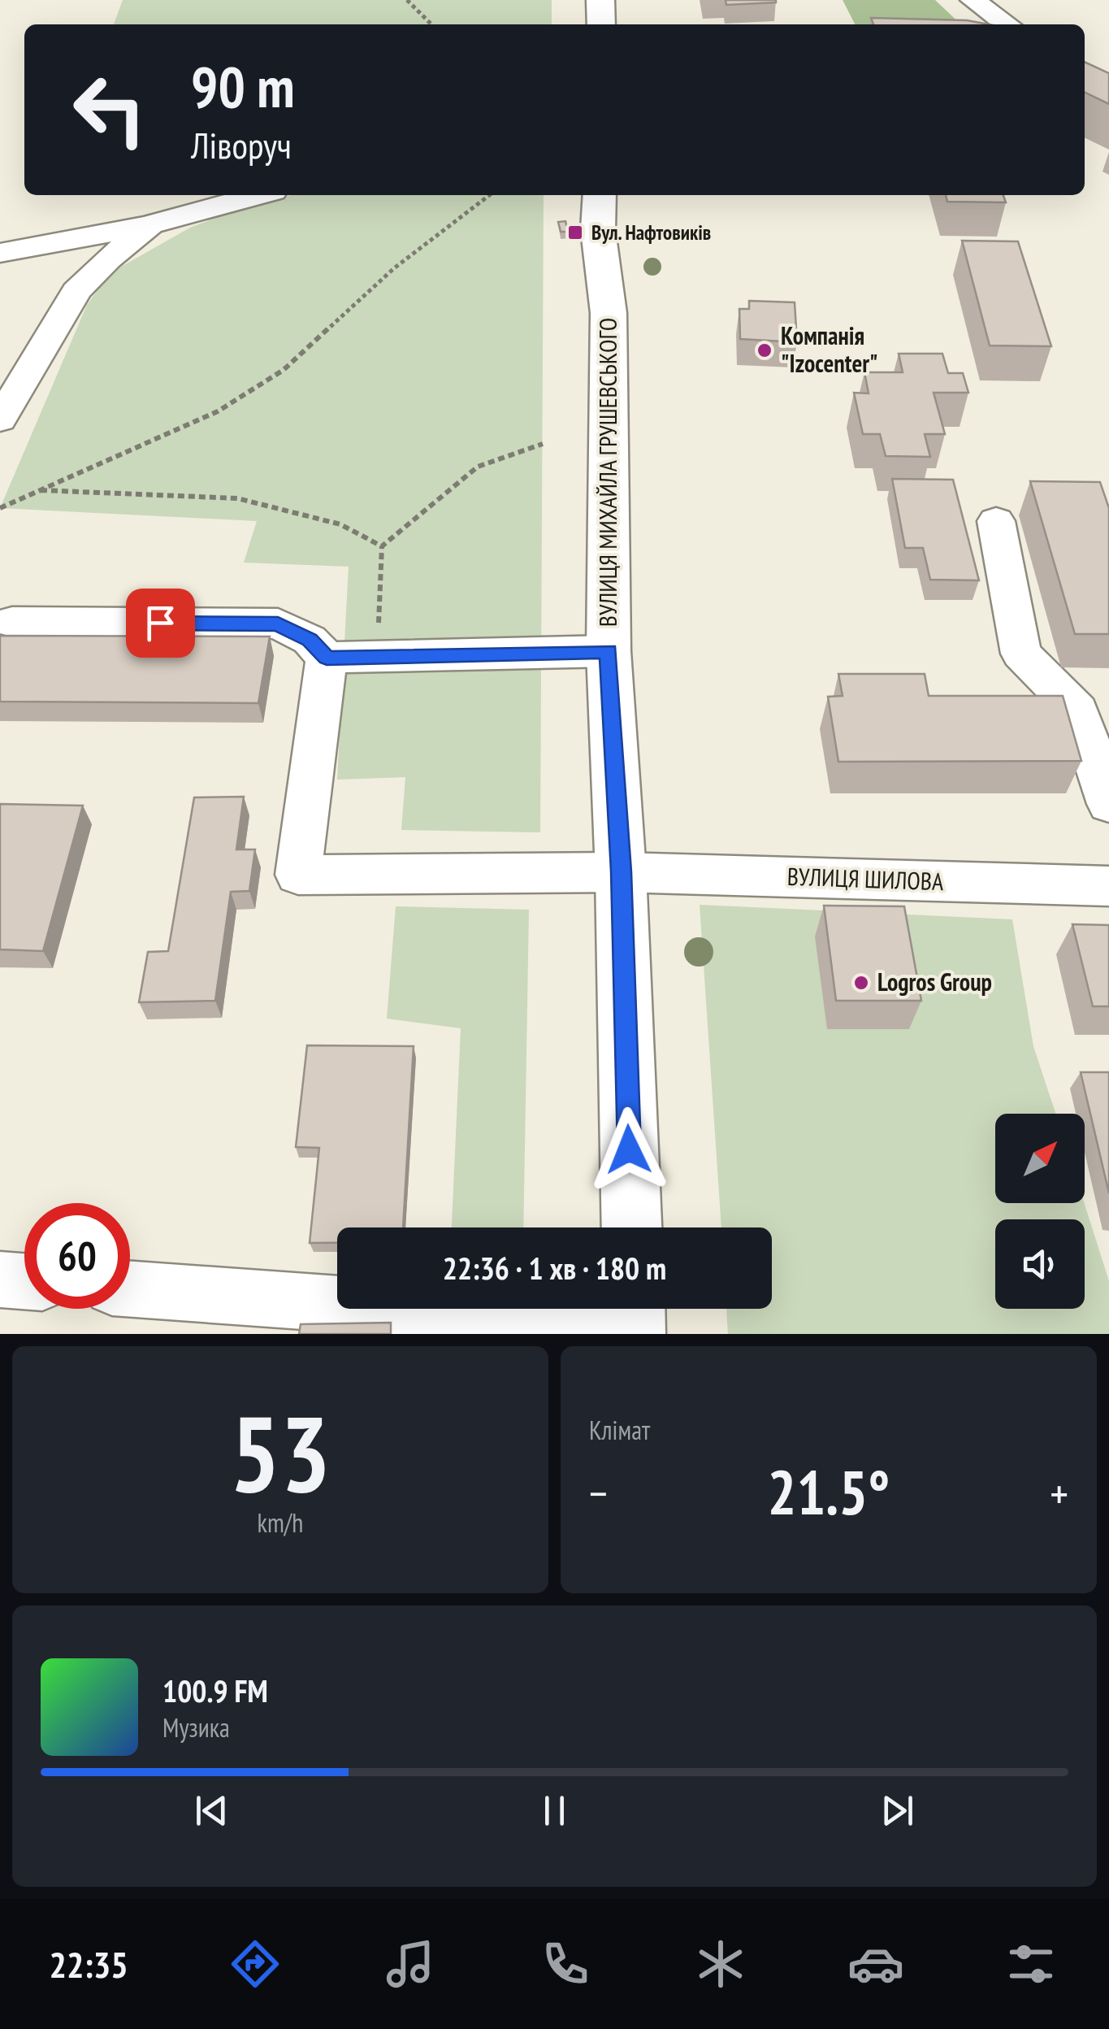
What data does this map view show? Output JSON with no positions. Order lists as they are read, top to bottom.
{
  "streets": {
    "main road": ["ВУЛИЦЯ МИХАЙЛА ГРУШЕВСЬКОГО"],
    "street": ["ВУЛИЦЯ ШИЛОВА"]
  },
  "crossings": [
    ["ВУЛИЦЯ МИХАЙЛА ГРУШЕВСЬКОГО", "ВУЛИЦЯ ШИЛОВА"]
  ],
  "places": {
    "transit": ["Вул. Нафтовиків"],
    "other": ["Компанія \"Izocenter\"", "Logros Group"]
  },
  "north": "top right",
  "page": {
    "turn": ["90 m", "Ліворуч"],
    "limit": "60",
    "trip": "22:36 · 1 хв · 180 m",
    "tile": [
      ["53", "km/h"],
      "Клімат"
    ],
    "heat": ["−", "21.5°", "+"],
    "song": ["100.9 FM", "Музика"],
    "tabs": "22:35"
  }
}
